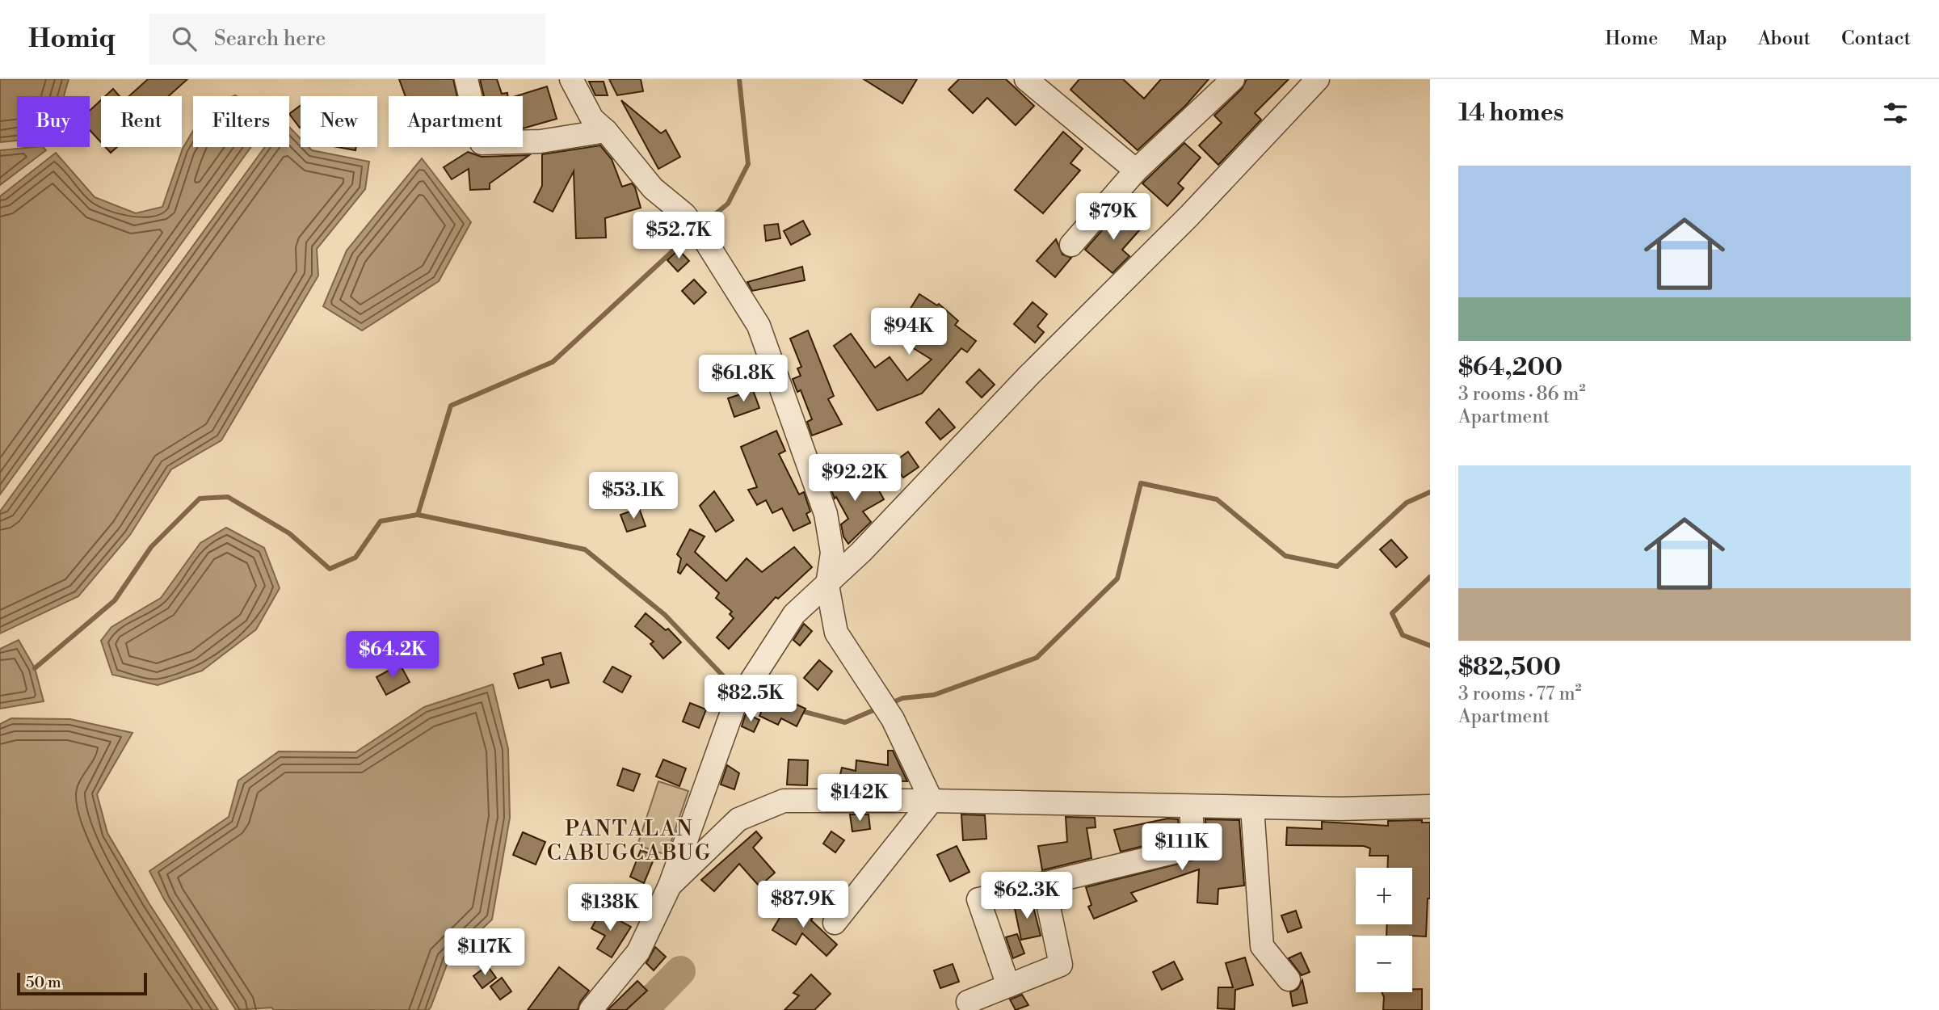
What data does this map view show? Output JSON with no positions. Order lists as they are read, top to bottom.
{
  "districts": ["PANTALAN CABUGCABUG"],
  "scale_bar": "50 m",
  "page": {
    "header": "Homiq",
    "search": "Search here",
    "nav": [
      "Home",
      "Map",
      "About",
      "Contact"
    ],
    "heading": "14 homes",
    "chip": [
      "Buy",
      "Rent",
      "Filters",
      "New",
      "Apartment"
    ],
    "list": [
      {
        "name": "$64,200",
        "note": "3 rooms · 86 m² · Apartment"
      },
      {
        "name": "$82,500",
        "note": "3 rooms · 77 m² · Apartment"
      }
    ],
    "price": [
      "$79K",
      "$52.7K",
      "$94K",
      "$61.8K",
      "$92.2K",
      "$53.1K",
      "$64.2K",
      "$82.5K",
      "$142K",
      "$111K",
      "$62.3K",
      "$87.9K",
      "$138K",
      "$117K"
    ],
    "map_buttons": ["+", "−"],
    "scale": "50 m"
  }
}
